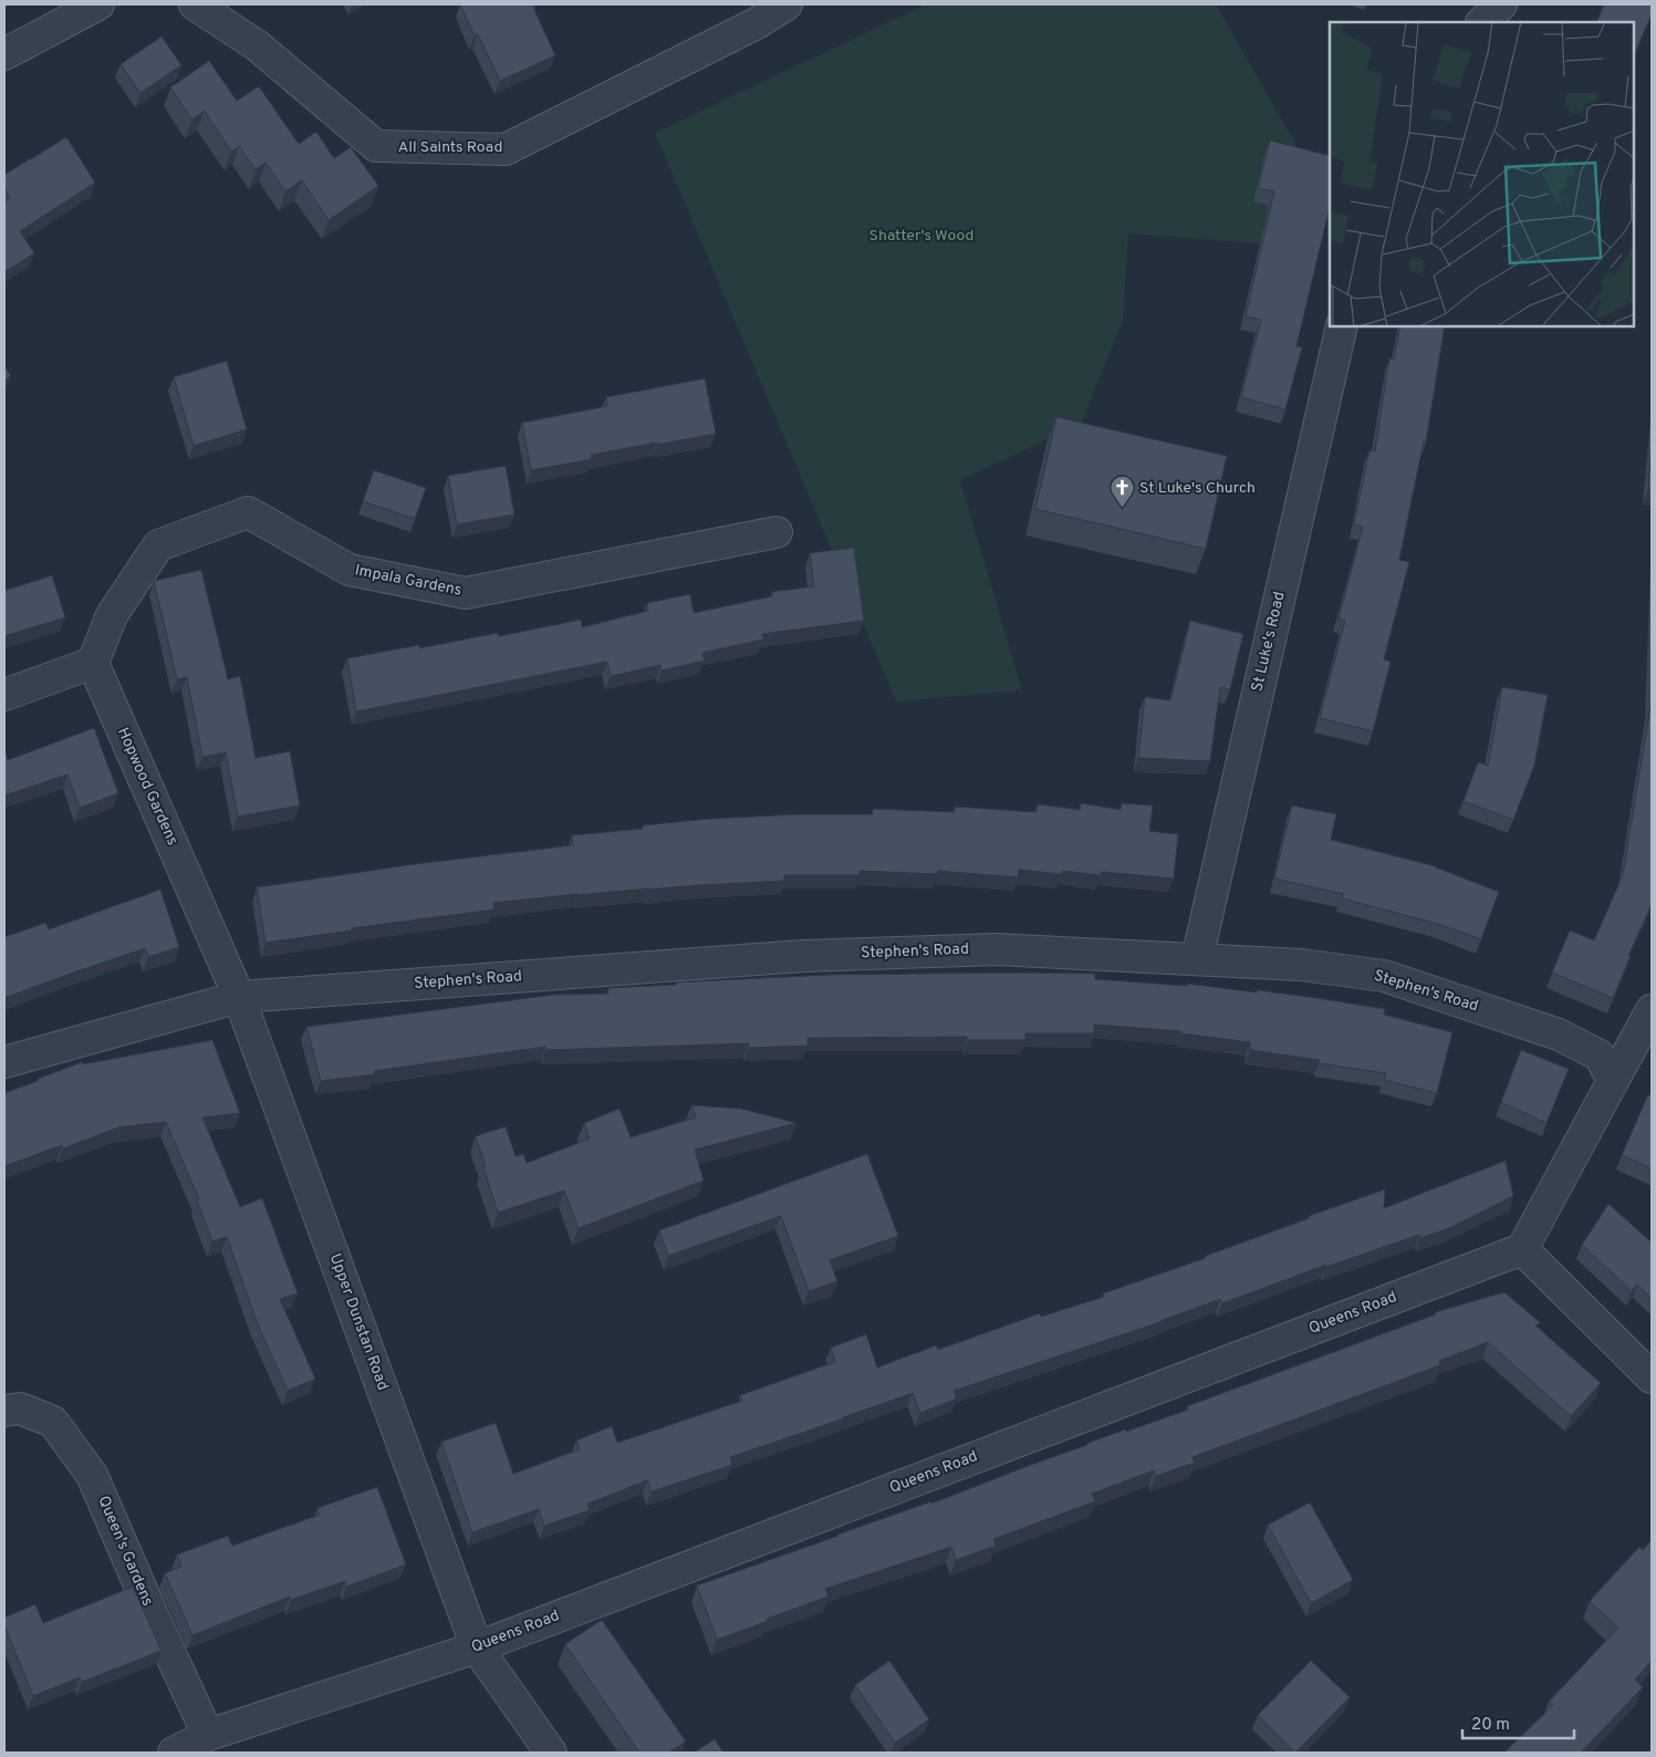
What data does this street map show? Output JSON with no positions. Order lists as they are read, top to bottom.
{
  "streets": {
    "street": [
      "All Saints Road",
      "Impala Gardens",
      "St Luke's Road",
      "Hopwood Gardens",
      "Stephen's Road",
      "Queens Road",
      "Upper Dunstan Road",
      "Queen's Gardens"
    ]
  },
  "crossings": [
    ["Impala Gardens", "Hopwood Gardens"],
    ["St Luke's Road", "Stephen's Road"],
    ["Hopwood Gardens", "Stephen's Road"],
    ["Hopwood Gardens", "Upper Dunstan Road"],
    ["Stephen's Road", "Upper Dunstan Road"],
    ["Queens Road", "Upper Dunstan Road"],
    ["Queens Road", "Queen's Gardens"]
  ],
  "parks": ["Shatter's Wood"],
  "places": {
    "church": ["St Luke's Church"]
  },
  "scale_bar": "20 m"
}
